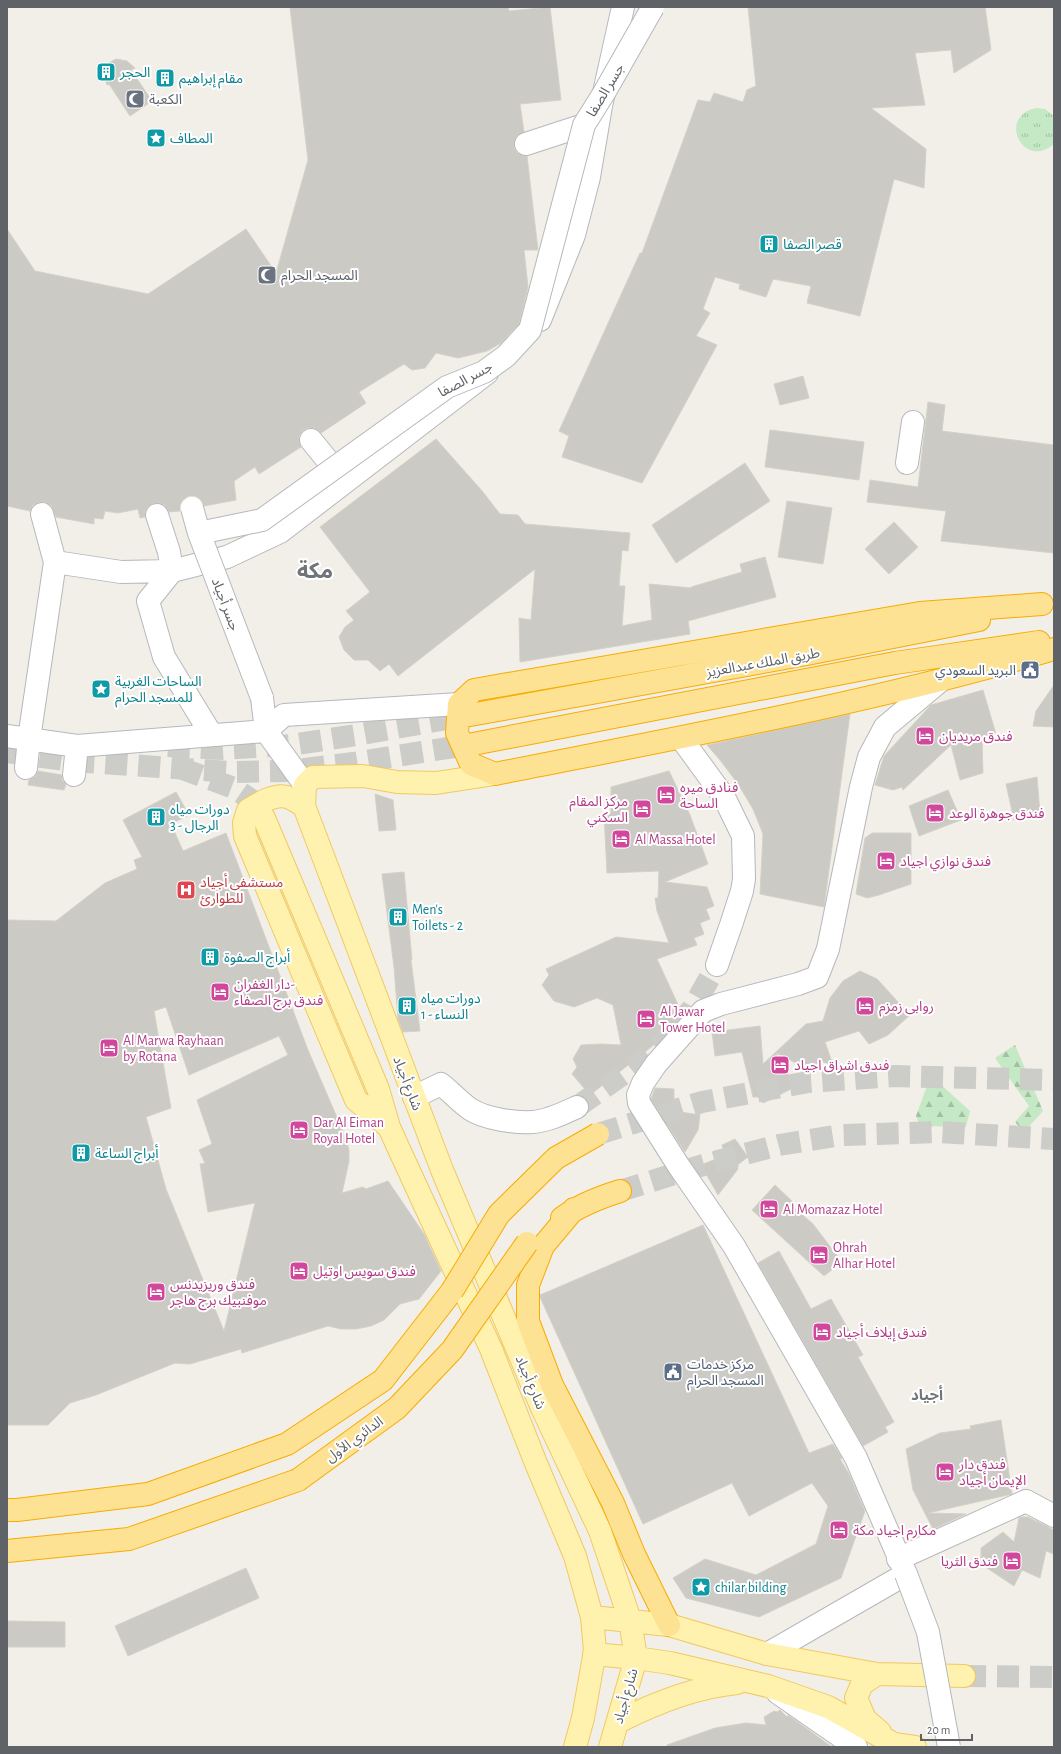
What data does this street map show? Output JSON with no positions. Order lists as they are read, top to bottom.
{
  "streets": {
    "highway": ["طريق الملك عبدالعزيز", "الدائري الأول"],
    "main road": ["شارع أجياد"],
    "street": ["جسر الصفا", "جسر أجياد"]
  },
  "crossings": [
    ["جسر الصفا", "جسر أجياد"]
  ],
  "districts": ["مكة", "أجياد"],
  "places": {
    "building": [
      "الحجر",
      "مقام إبراهيم",
      "قصر الصفا",
      "دورات مياه الرجال - 3",
      "Men's Toilets - 2",
      "أبراج الصفوة",
      "دورات مياه النساء - 1",
      "أبراج الساعة"
    ],
    "mosque": ["الكعبة", "المسجد الحرام"],
    "place": ["المطاف", "الساحات الغربية للمسجد الحرام", "chilar bilding"],
    "public building": ["البريد السعودي", "مركز خدمات المسجد الحرام"],
    "hotel": [
      "فندق مريديان",
      "فنادق ميره الساحة",
      "مركز المقام السكني",
      "فندق جوهرة الوعد",
      "Al Massa Hotel",
      "فندق نوازي اجياد",
      "دار الغفران- فندق برج الصفاء",
      "روابی زمزم",
      "Al Jawar Tower Hotel",
      "Al Marwa Rayhaan by Rotana",
      "فندق اشراق اجياد",
      "Dar Al Eiman Royal Hotel",
      "Al Momazaz Hotel",
      "Ohrah Alhar Hotel",
      "فندق سويس اوتيل",
      "فندق وريزيدنس موفنبيك برج هاجر",
      "فندق إيلاف أجياد",
      "فندق دار الإيمان أجياد",
      "مكارم اجياد مكة",
      "فندق الثريا"
    ],
    "hospital": ["مستشفى أجياد للطوارئ"]
  },
  "scale_bar": "20 m"
}
